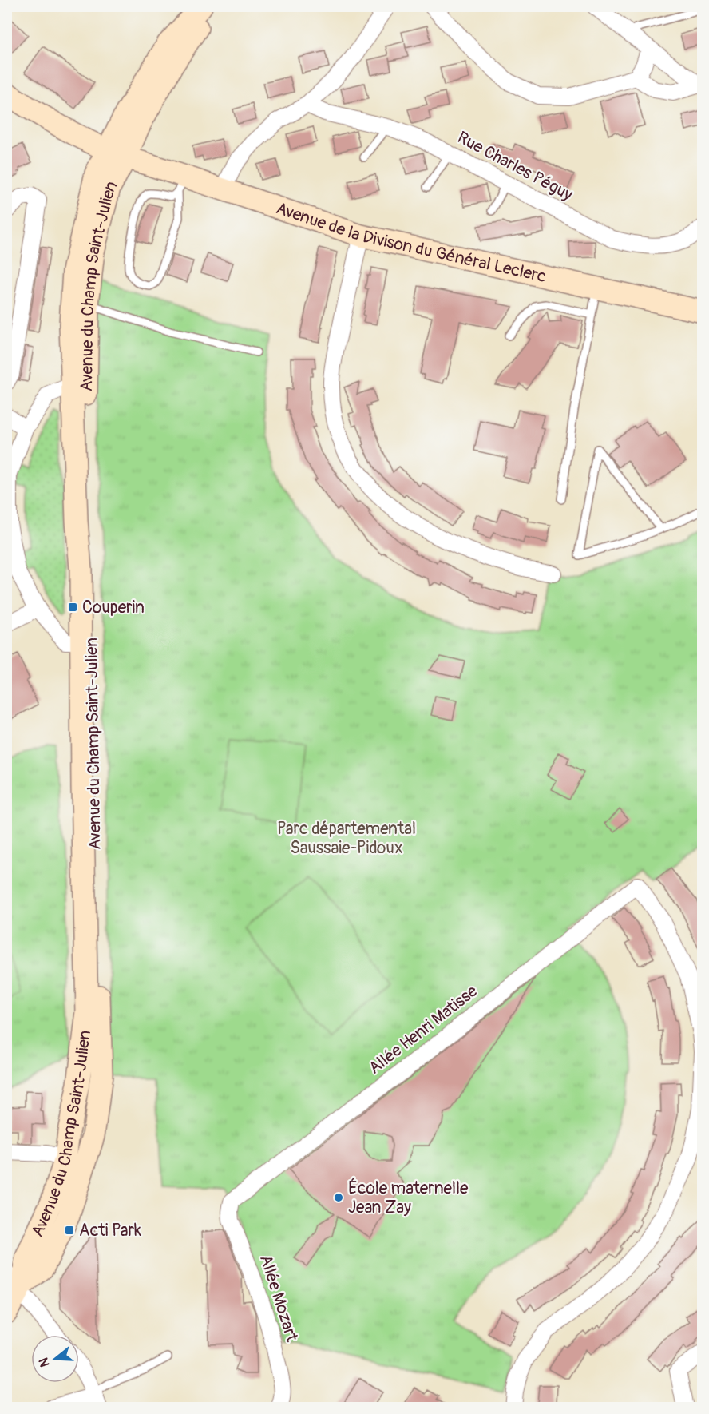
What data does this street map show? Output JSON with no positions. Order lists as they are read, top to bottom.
{
  "streets": {
    "main road": ["Avenue de la Divison du Général Leclerc", "Avenue du Champ Saint-Julien"],
    "street": ["Rue Charles Péguy", "Allée Henri Matisse", "Allée Mozart"]
  },
  "crossings": [
    ["Avenue de la Divison du Général Leclerc", "Avenue du Champ Saint-Julien"],
    ["Allée Henri Matisse", "Allée Mozart"]
  ],
  "parks": ["Parc départemental Saussaie-Pidoux"],
  "places": {
    "transit": ["Couperin", "Acti Park"],
    "other": ["École maternelle Jean Zay"]
  },
  "north": "left"
}
